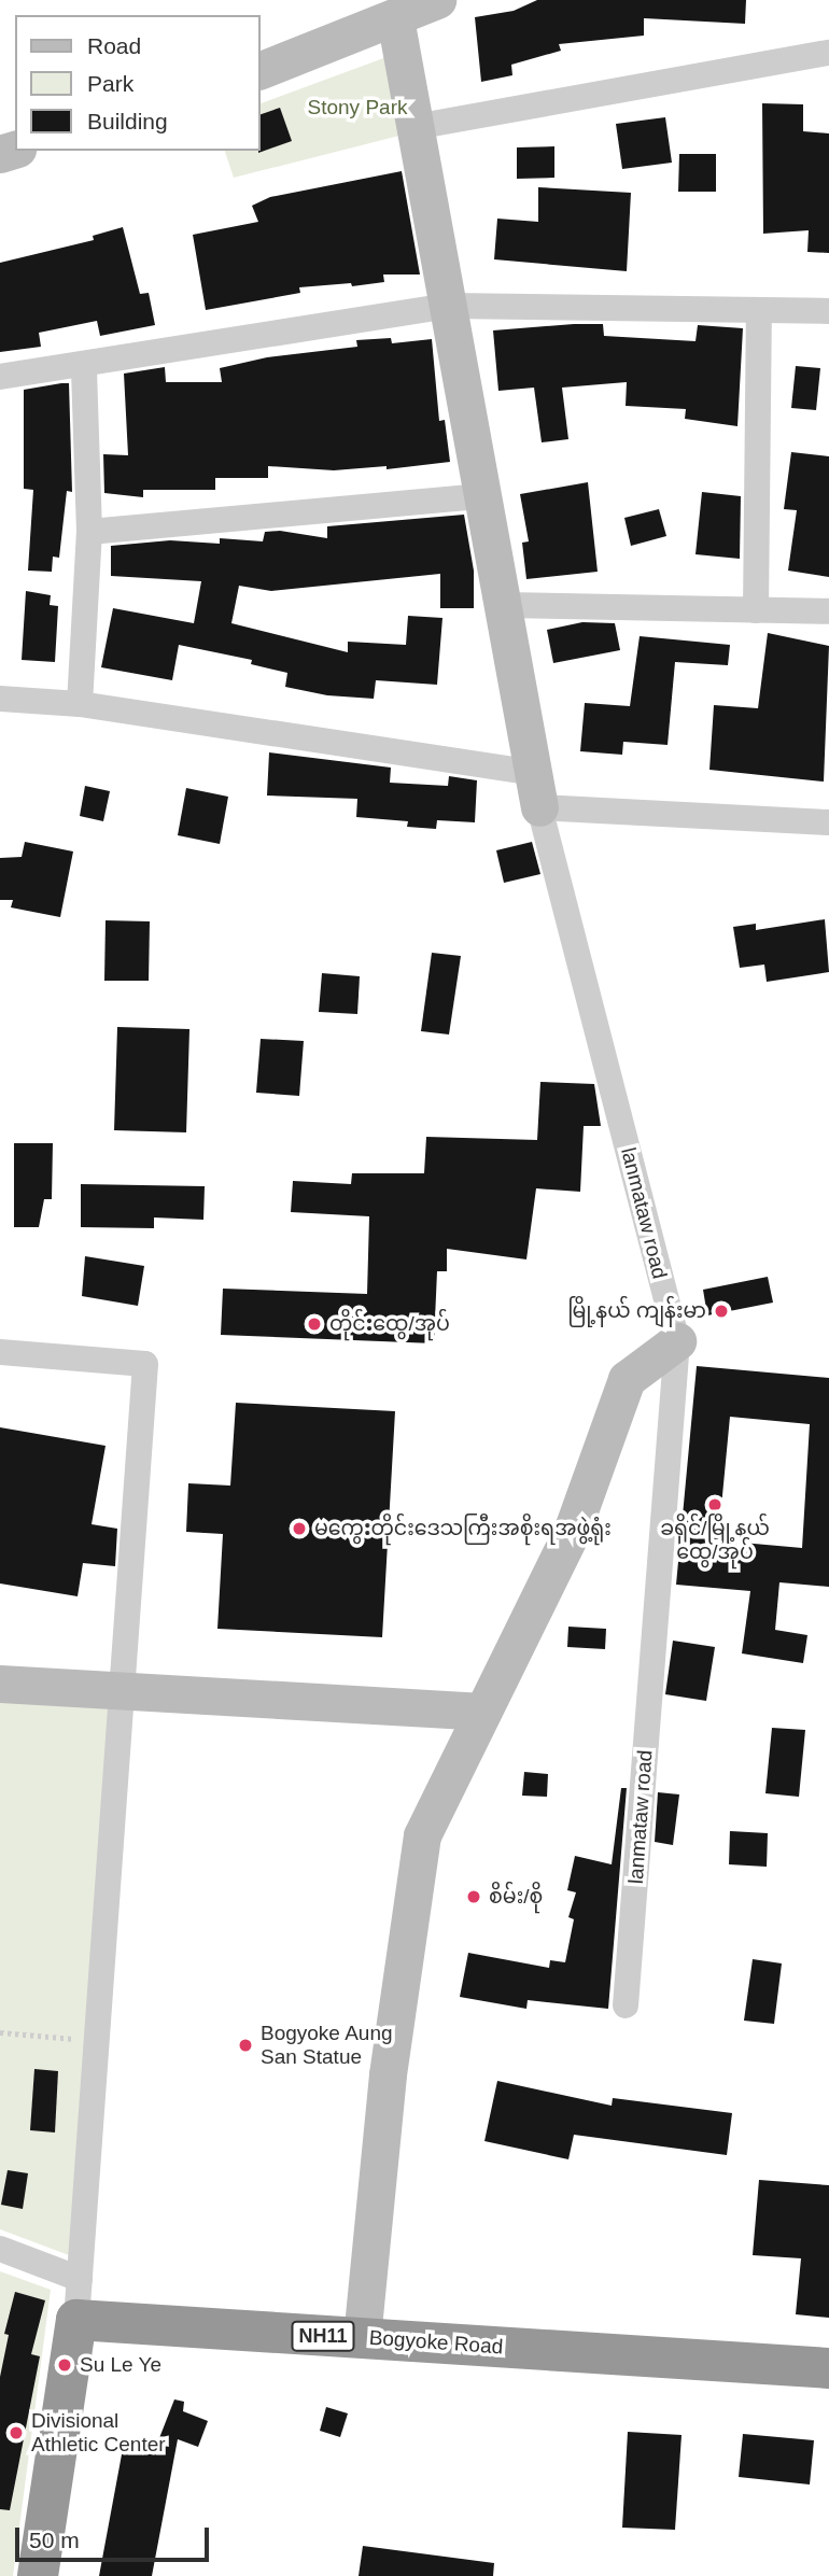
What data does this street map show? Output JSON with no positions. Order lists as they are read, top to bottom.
{
  "streets": {
    "highway": ["NH11", "Bogyoke Road"],
    "street": ["lanmataw road"]
  },
  "parks": ["Stony Park"],
  "places": [
    "မြို့နယ် ကျန်းမာ",
    "တိုင်းထွေ/အုပ်",
    "ခရိုင်/မြို့နယ် ထွေ/အုပ်",
    "မကွေးတိုင်းဒေသကြီးအစိုးရအဖွဲ့ရုံး",
    "စိမ်း/စို",
    "Bogyoke Aung San Statue",
    "Su Le Ye",
    "Divisional Athletic Center"
  ],
  "legend": ["Road", "Park", "Building"],
  "scale_bar": "50 m"
}
